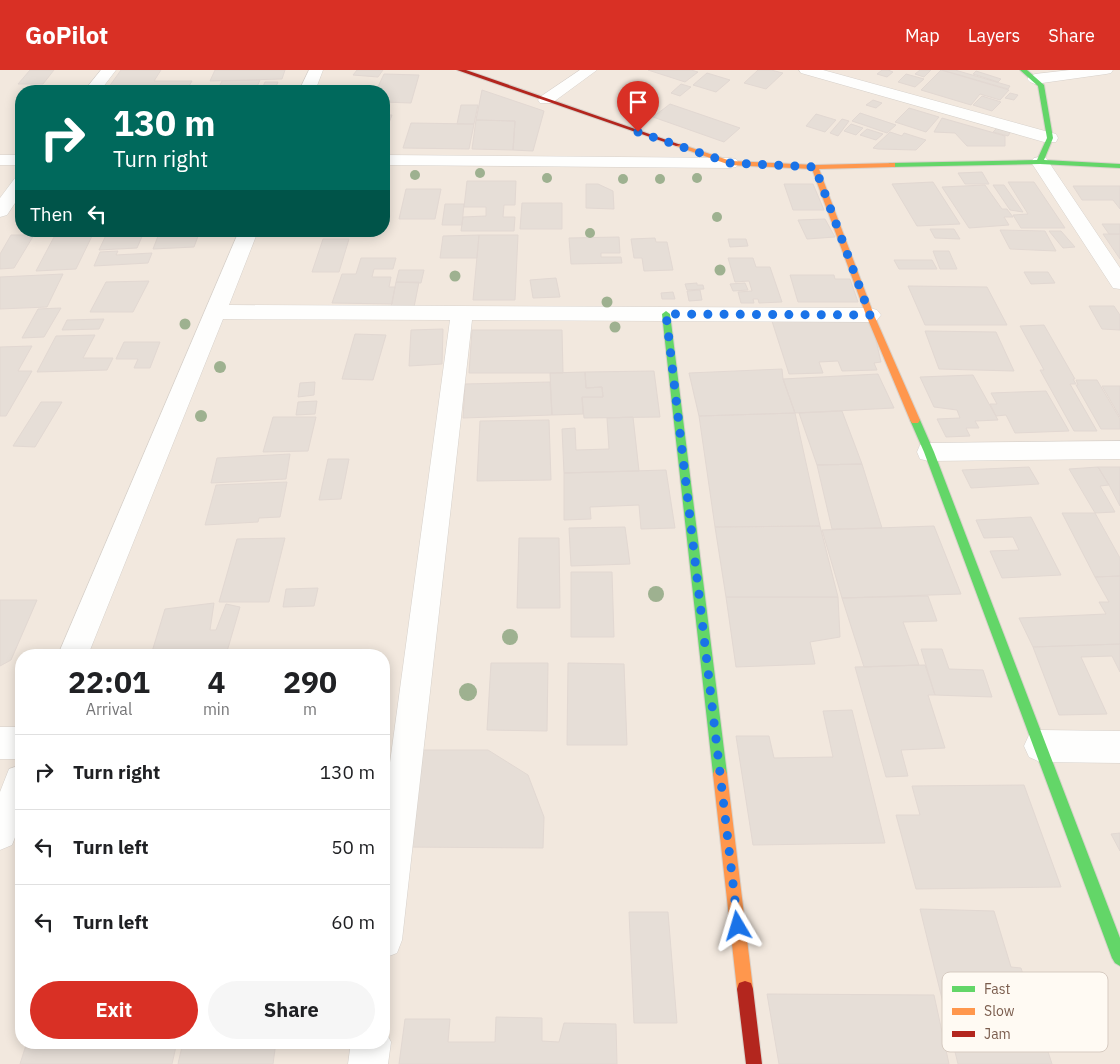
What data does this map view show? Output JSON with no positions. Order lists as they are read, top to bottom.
{
  "legend": ["Fast", "Slow", "Jam"],
  "page": {
    "header": "GoPilot",
    "nav": ["Map", "Layers", "Share"],
    "turn": ["130 m", "Turn right"],
    "then": "Then",
    "eta": [
      "22:01",
      "Arrival",
      "4",
      "min",
      "290",
      "m"
    ],
    "list": [
      {
        "name": "Turn right",
        "value": "130 m"
      },
      {
        "name": "Turn left",
        "value": "50 m"
      },
      {
        "name": "Turn left",
        "value": "60 m"
      }
    ],
    "buttons": ["Exit", "Share"]
  }
}
